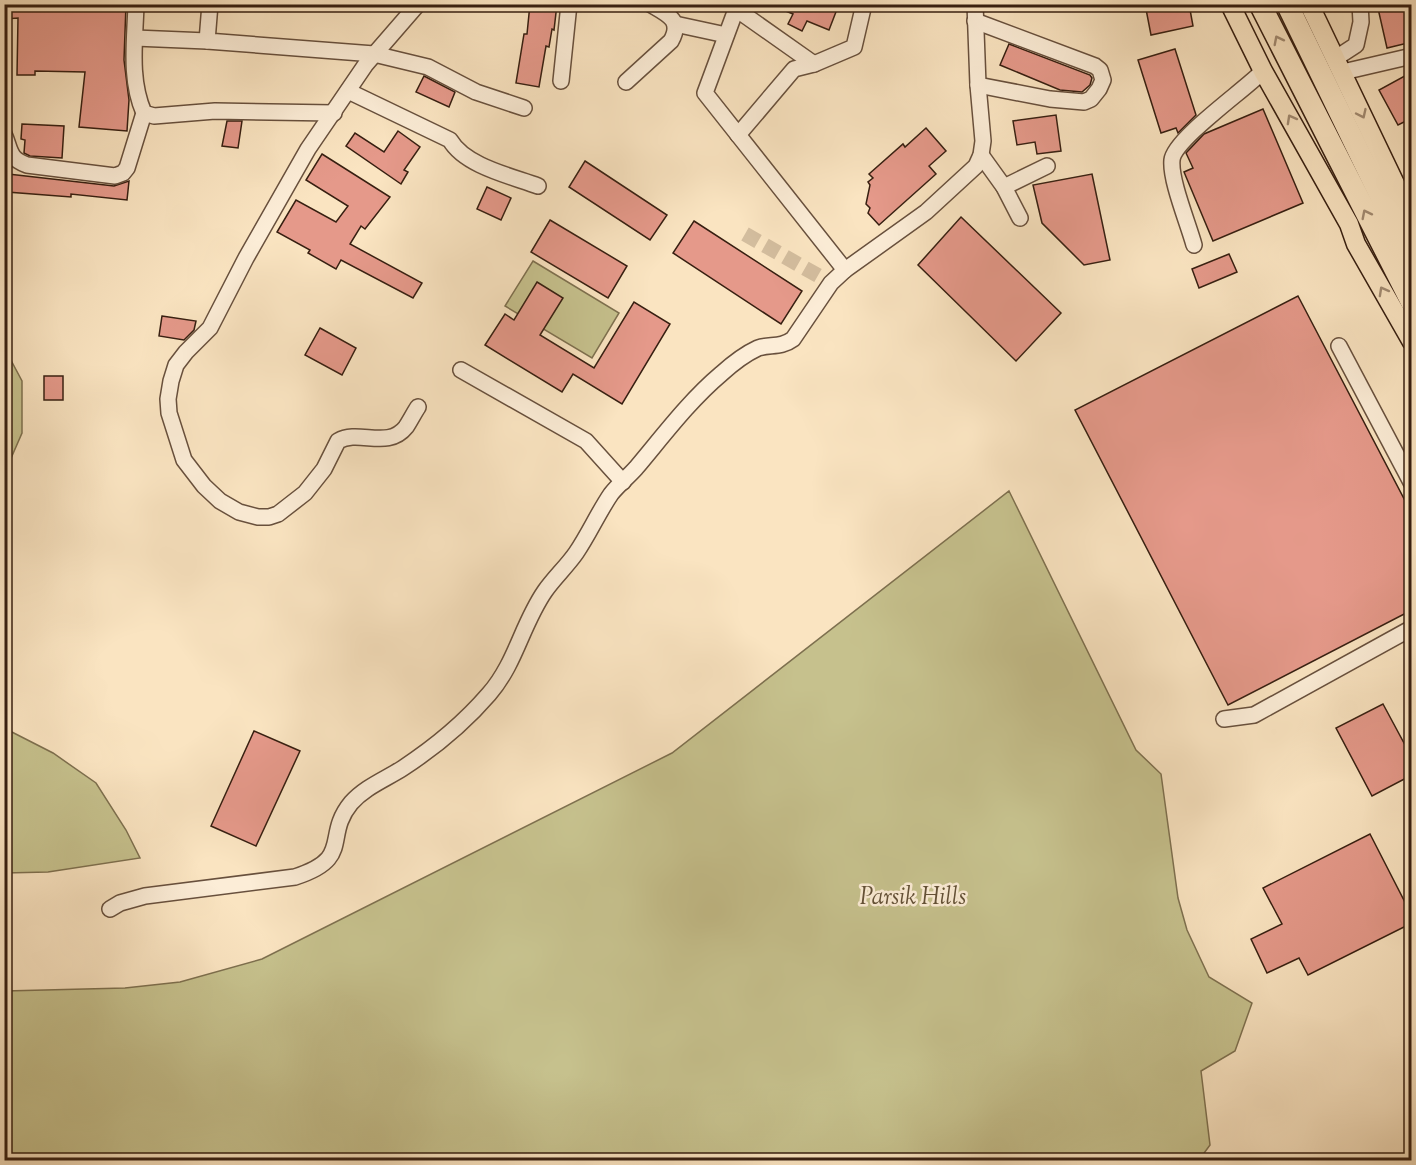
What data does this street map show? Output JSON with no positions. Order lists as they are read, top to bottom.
{
  "parks": ["Parsik Hills"]
}
